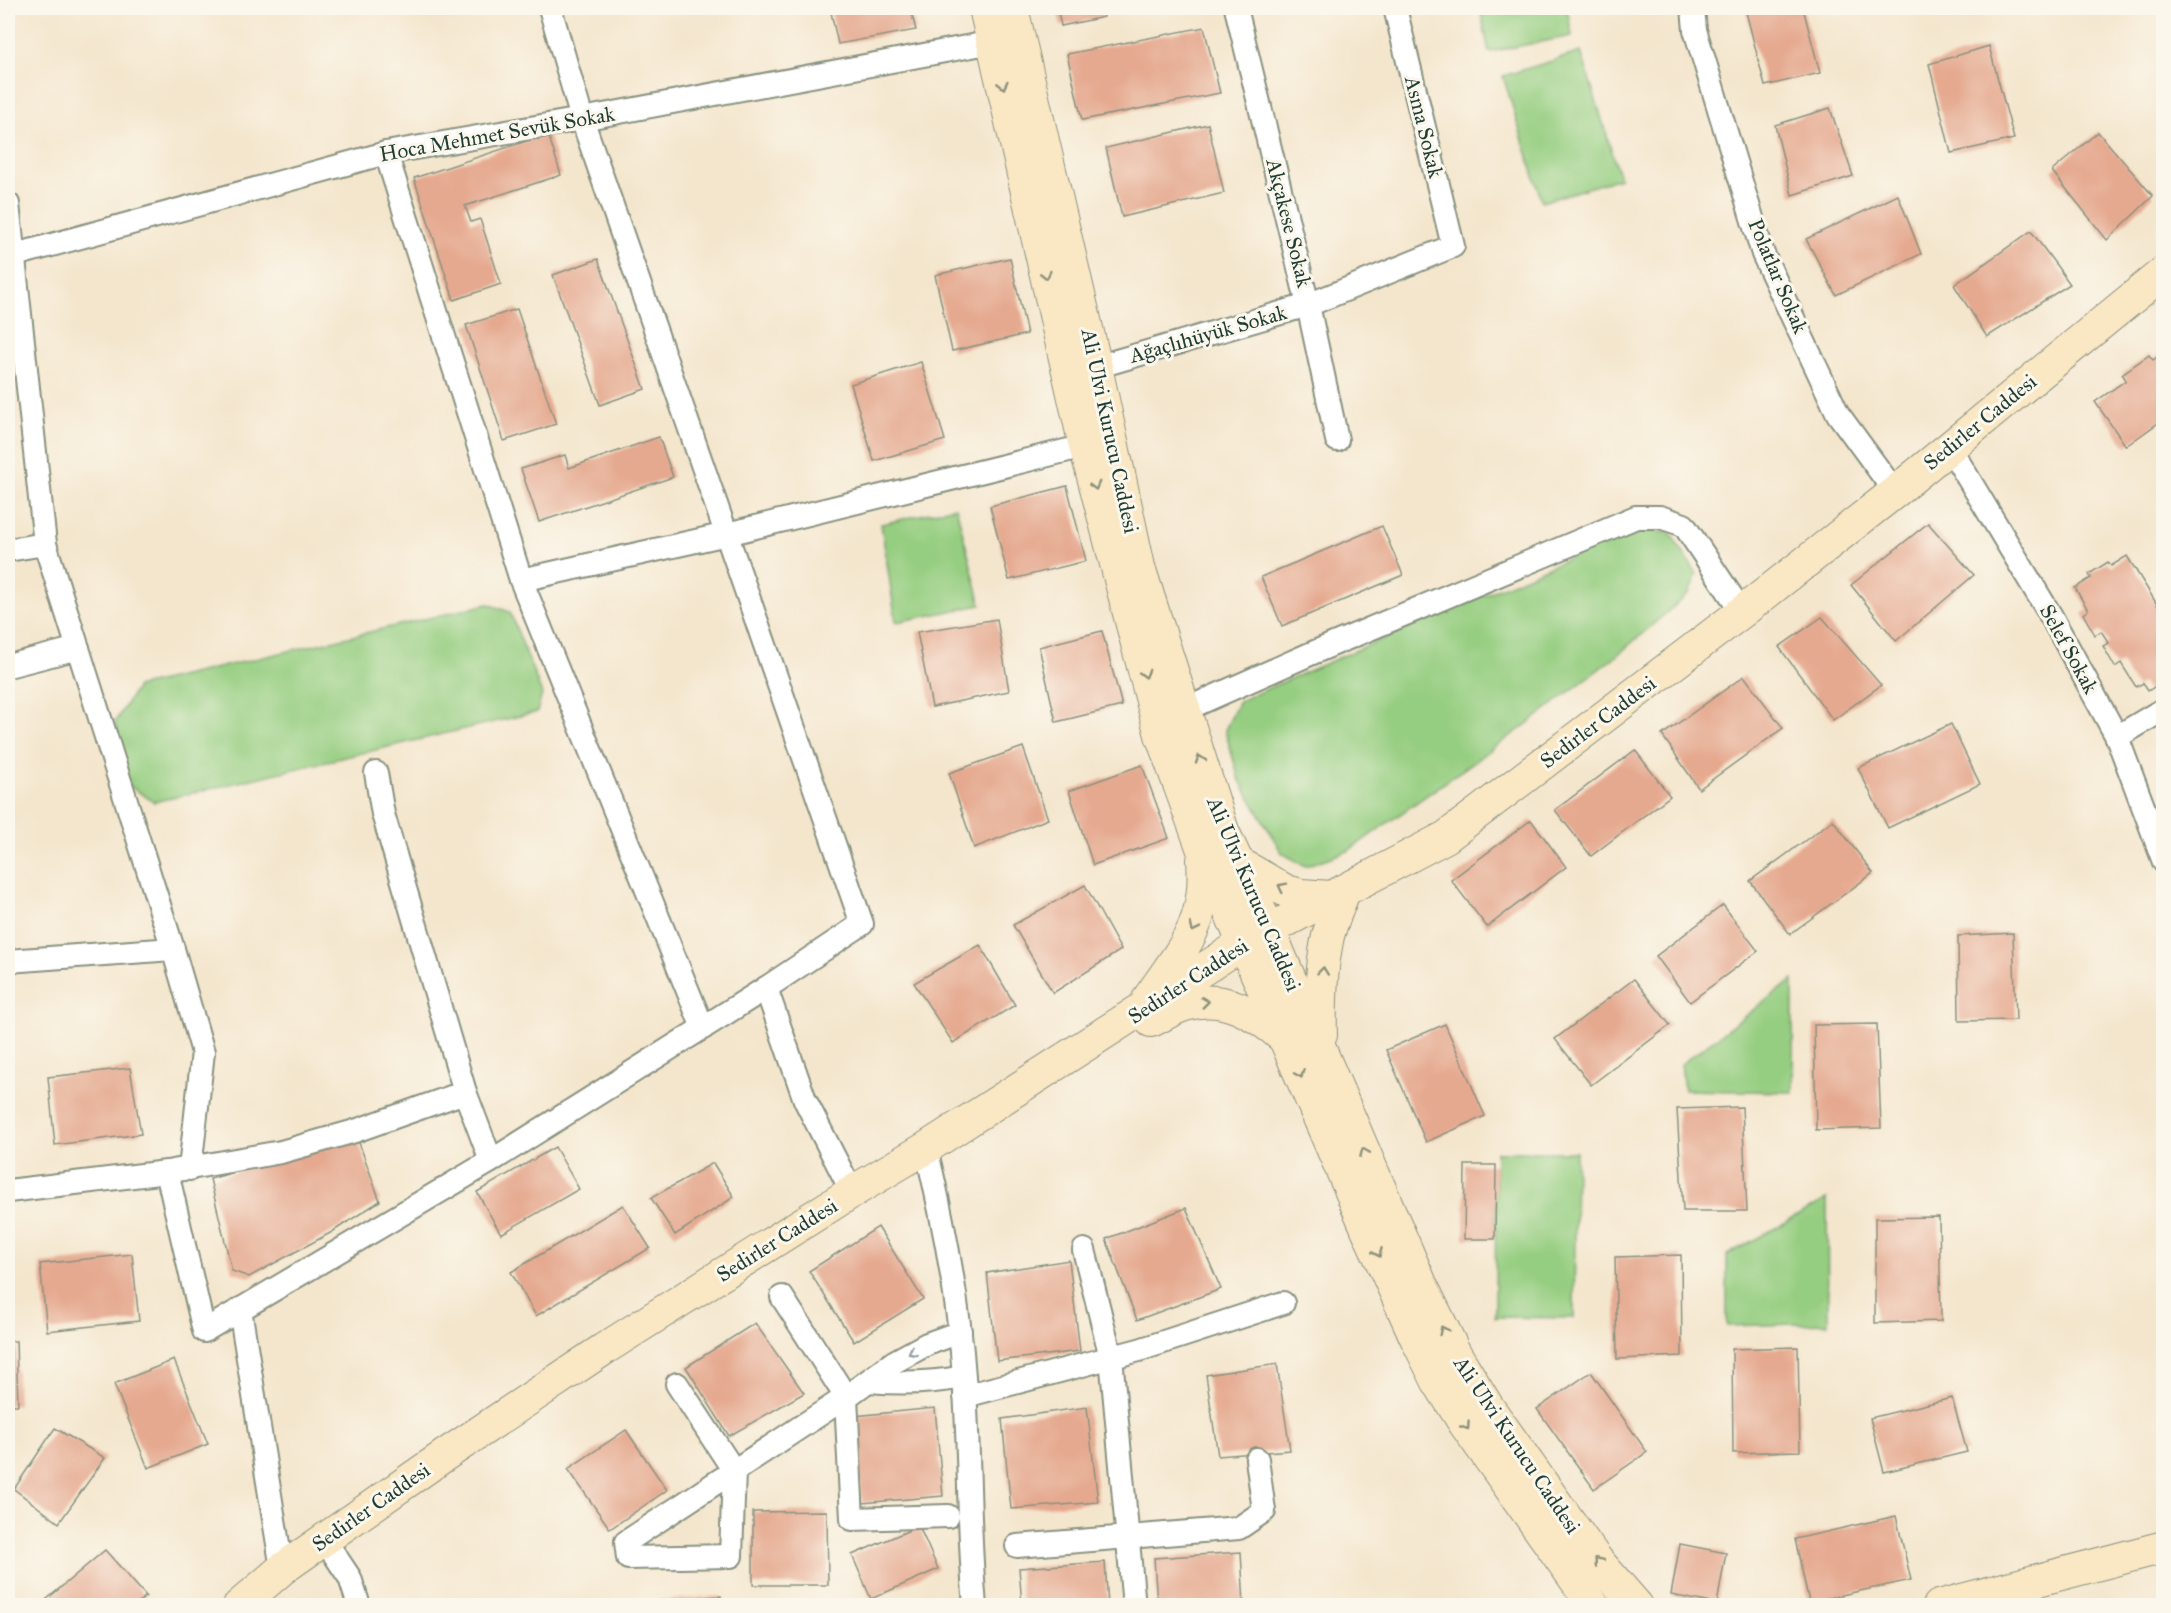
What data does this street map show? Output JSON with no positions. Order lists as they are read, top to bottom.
{
  "streets": {
    "main road": ["Sedirler Caddesi", "Ali Ulvi Kurucu Caddesi"],
    "street": [
      "Asma Sokak",
      "Hoca Mehmet Sevük Sokak",
      "Akçakese Sokak",
      "Polatlar Sokak",
      "Ağaçlıhüyük Sokak",
      "Selef Sokak"
    ]
  },
  "crossings": [
    ["Asma Sokak", "Ağaçlıhüyük Sokak"],
    ["Hoca Mehmet Sevük Sokak", "Ali Ulvi Kurucu Caddesi"],
    ["Akçakese Sokak", "Ağaçlıhüyük Sokak"],
    ["Polatlar Sokak", "Sedirler Caddesi"],
    ["Ağaçlıhüyük Sokak", "Ali Ulvi Kurucu Caddesi"],
    ["Sedirler Caddesi", "Ali Ulvi Kurucu Caddesi"],
    ["Sedirler Caddesi", "Selef Sokak"]
  ]
}
